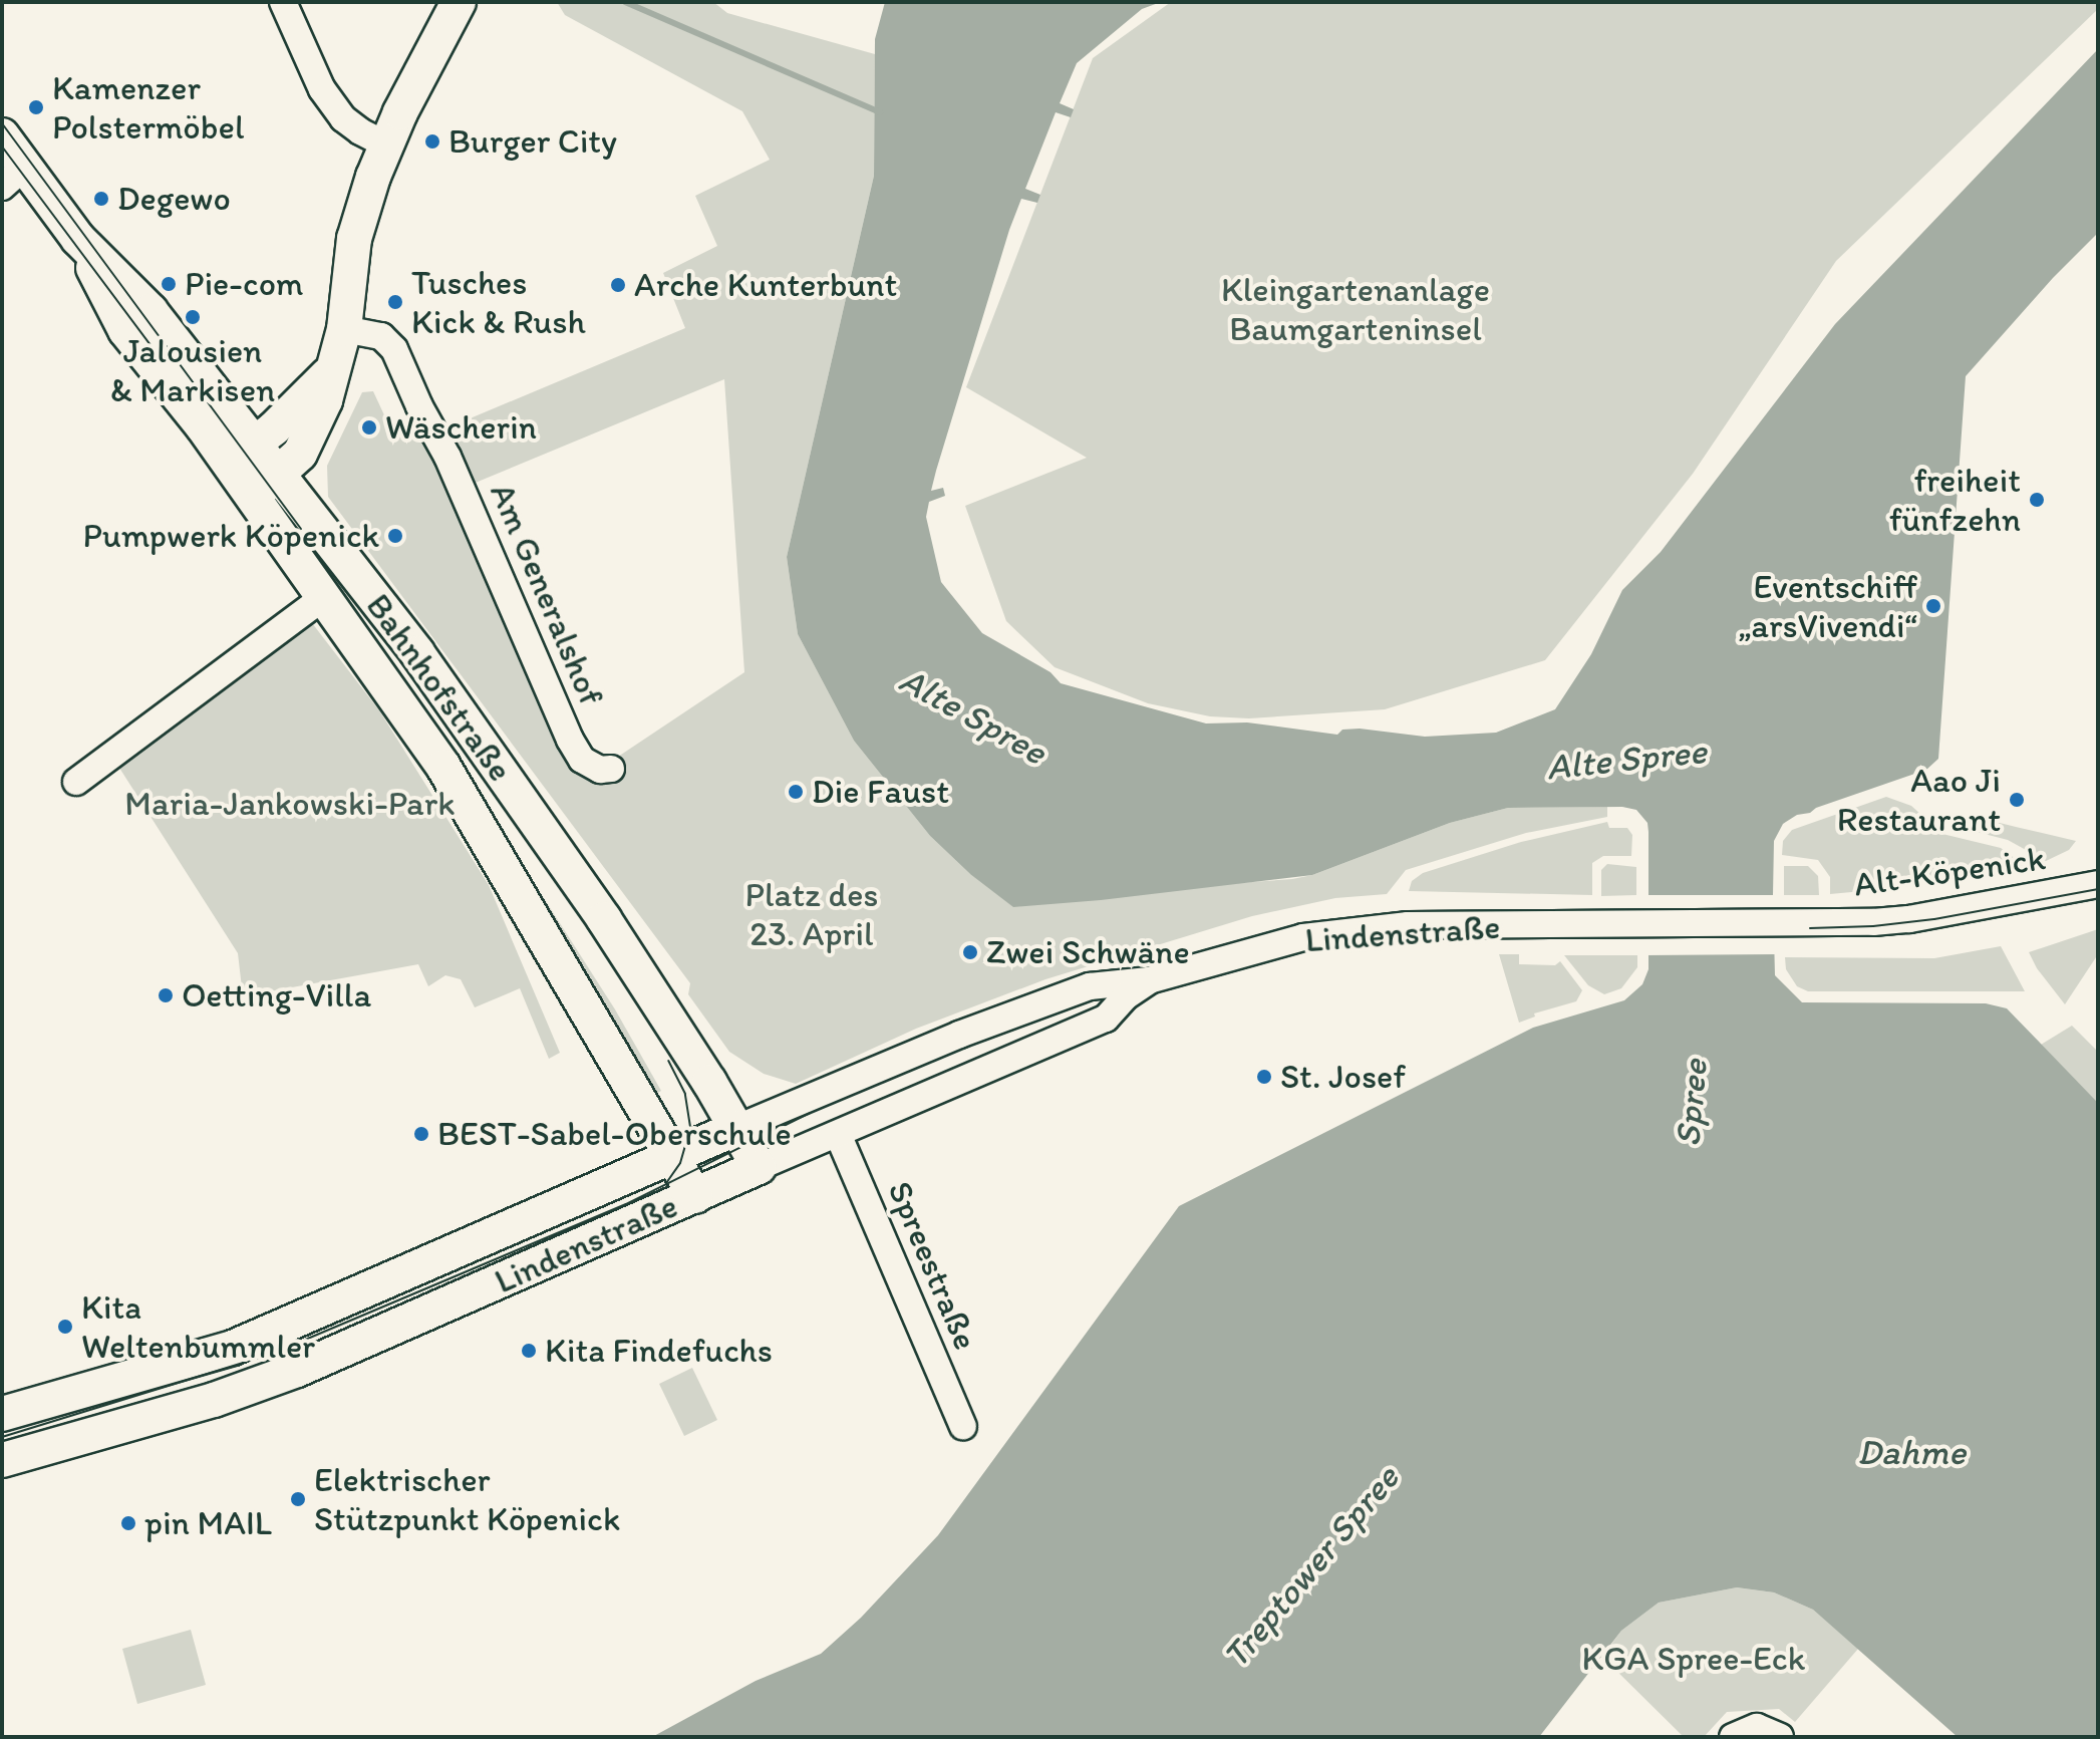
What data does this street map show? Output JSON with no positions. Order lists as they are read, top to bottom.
{
  "streets": {
    "main road": ["Bahnhofstraße", "Lindenstraße"],
    "street": ["Am Generalshof", "Alt-Köpenick", "Spreestraße"]
  },
  "crossings": [
    ["Bahnhofstraße", "Lindenstraße"],
    ["Alt-Köpenick", "Lindenstraße"],
    ["Lindenstraße", "Spreestraße"]
  ],
  "water": [
    "Alte Spree",
    "Spree",
    "Dahme",
    "Treptower Spree"
  ],
  "parks": [
    "Kleingartenanlage Baumgarteninsel",
    "Maria-Jankowski-Park",
    "Platz des 23. April",
    "KGA Spree-Eck"
  ],
  "places": [
    "Kamenzer Polstermöbel",
    "Burger City",
    "Degewo",
    "Pie-com",
    "Arche Kunterbunt",
    "Tusches Kick & Rush",
    "Jalousien & Markisen",
    "Wäscherin",
    "freiheit fünfzehn",
    "Pumpwerk Köpenick",
    "Eventschiff „arsVivendi“",
    "Die Faust",
    "Aao Ji Restaurant",
    "Zwei Schwäne",
    "Oetting-Villa",
    "St. Josef",
    "BEST-Sabel-Oberschule",
    "Kita Weltenbummler",
    "Kita Findefuchs",
    "Elektrischer Stützpunkt Köpenick",
    "pin MAIL"
  ]
}
